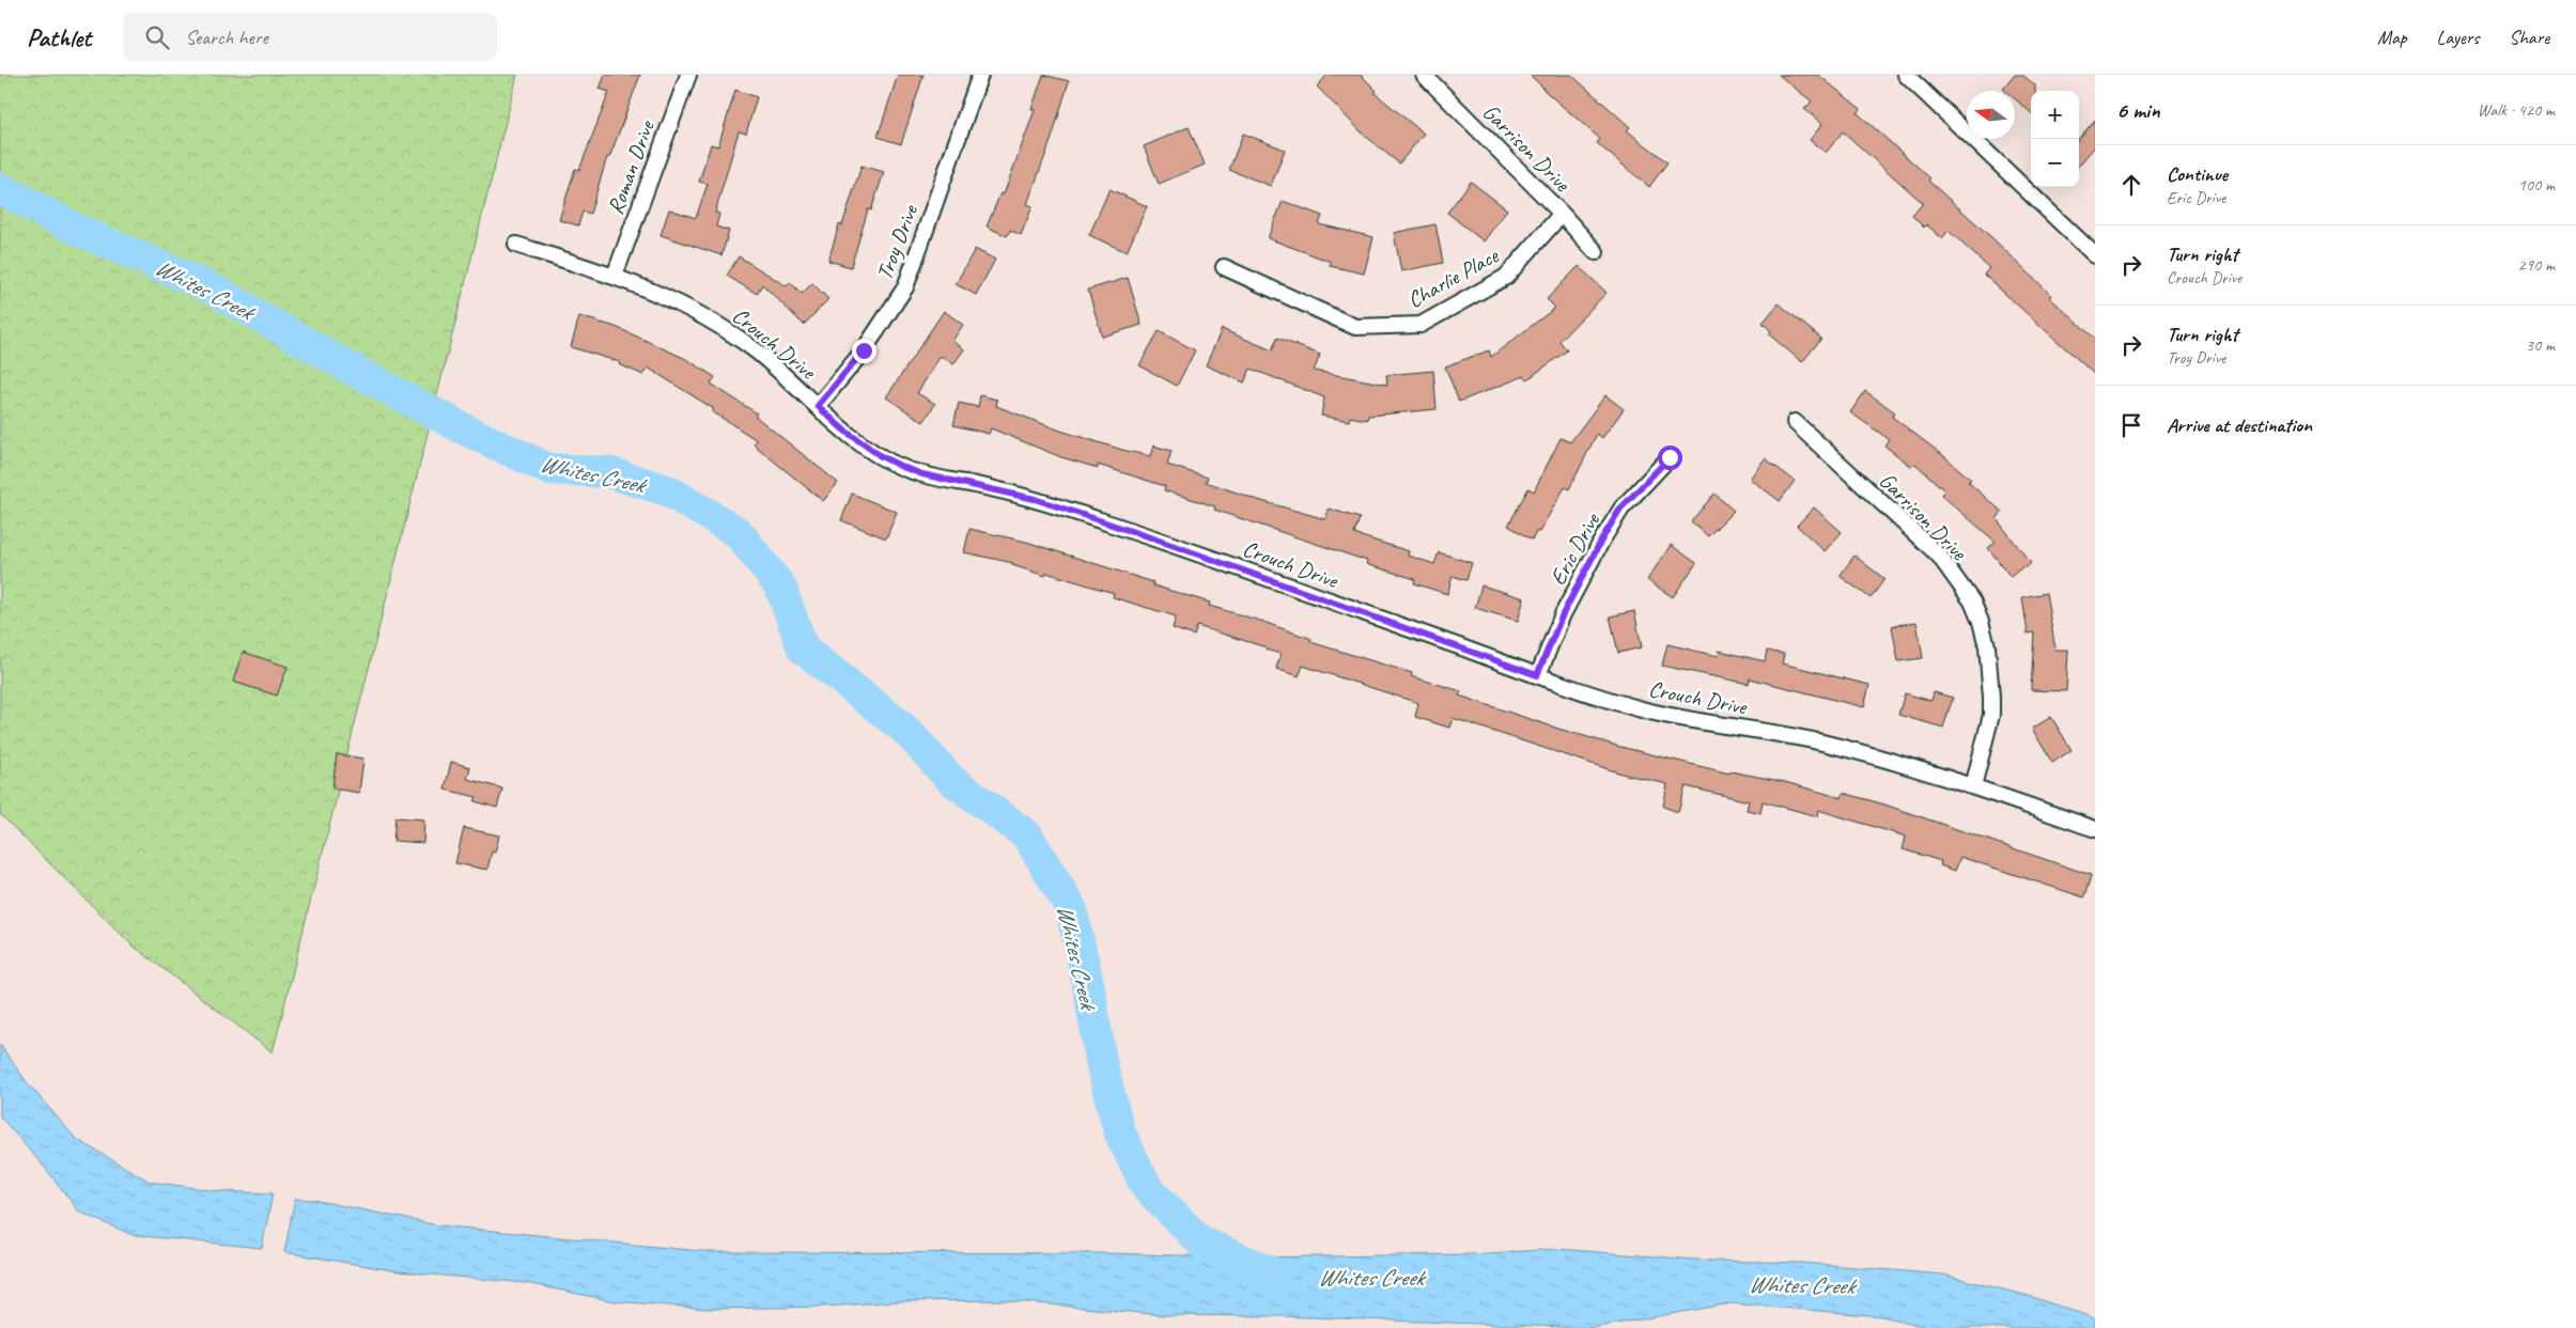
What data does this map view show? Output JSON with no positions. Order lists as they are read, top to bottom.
{
  "streets": {
    "street": [
      "Garrison Drive",
      "Roman Drive",
      "Troy Drive",
      "Charlie Place",
      "Crouch Drive",
      "Eric Drive"
    ]
  },
  "crossings": [
    ["Garrison Drive", "Charlie Place"],
    ["Garrison Drive", "Crouch Drive"],
    ["Roman Drive", "Crouch Drive"],
    ["Troy Drive", "Crouch Drive"],
    ["Crouch Drive", "Eric Drive"]
  ],
  "water": ["Whites Creek"],
  "north": "left",
  "page": {
    "header": "Pathlet",
    "search": "Search here",
    "nav": ["Map", "Layers", "Share"],
    "heading": ["6 min", "Walk · 420 m"],
    "map_buttons": ["+", "−"],
    "list": [
      ["Continue", "Eric Drive", "100 m"],
      ["Turn right", "Crouch Drive", "290 m"],
      ["Turn right", "Troy Drive", "30 m"],
      "Arrive at destination"
    ]
  }
}
